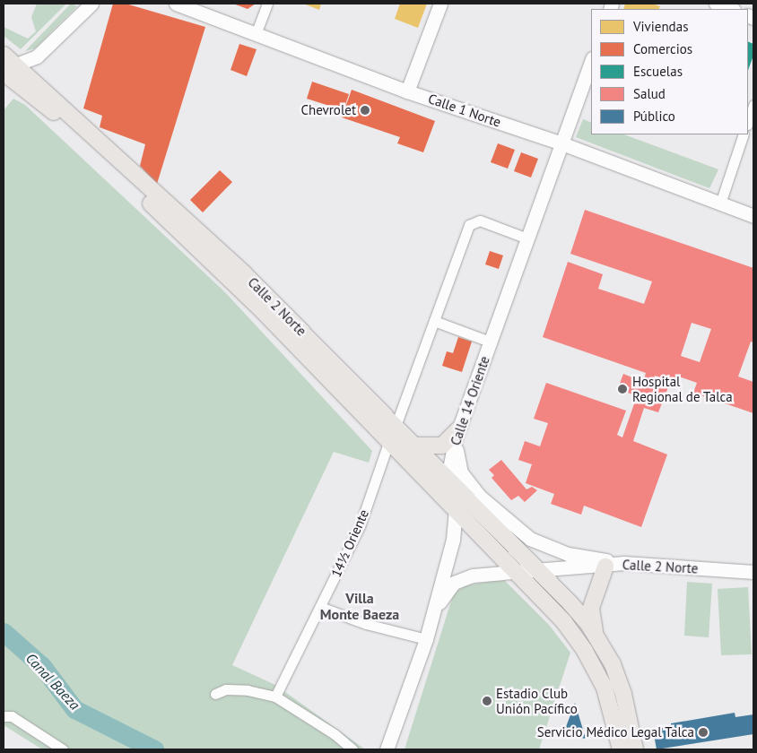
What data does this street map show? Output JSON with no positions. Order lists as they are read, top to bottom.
{
  "streets": {
    "main road": ["Calle 2 Norte"],
    "street": ["Calle 1 Norte", "Calle 14 Oriente", "14½ Oriente"]
  },
  "crossings": [
    ["Calle 1 Norte", "Calle 14 Oriente"],
    ["Calle 2 Norte", "Calle 14 Oriente"],
    ["Calle 2 Norte", "14½ Oriente"]
  ],
  "districts": ["Villa Monte Baeza"],
  "water": ["Canal Baeza"],
  "places": [
    "Chevrolet",
    "Hospital Regional de Talca",
    "Estadio Club Unión Pacífico",
    "Servicio Médico Legal Talca"
  ],
  "legend": [
    "Viviendas",
    "Comercios",
    "Escuelas",
    "Salud",
    "Público"
  ]
}
